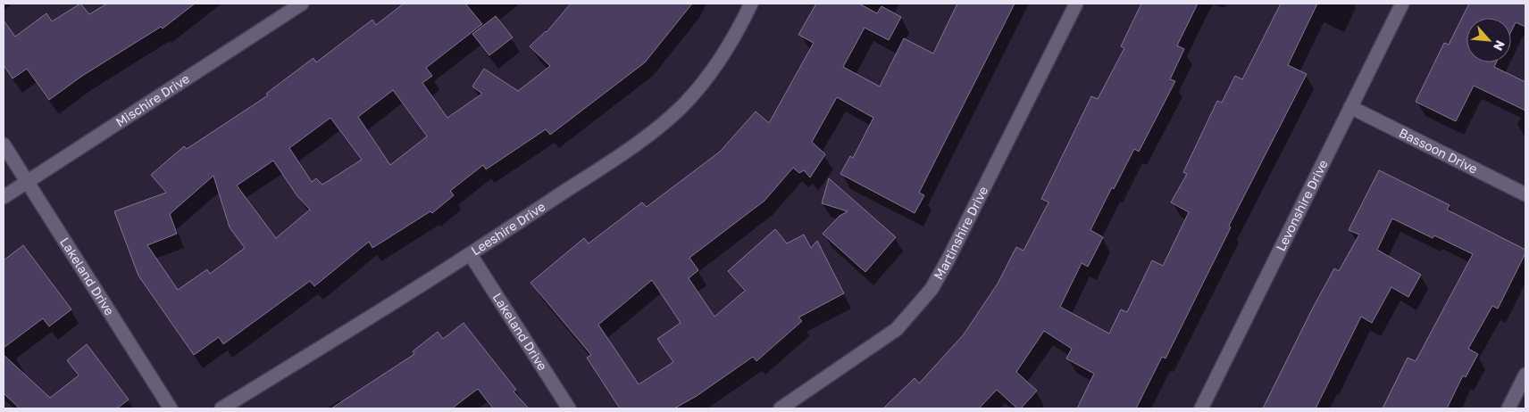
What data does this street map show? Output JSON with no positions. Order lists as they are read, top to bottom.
{
  "streets": {
    "street": [
      "Mischire Drive",
      "Bassoon Drive",
      "Levonshire Drive",
      "Leeshire Drive",
      "Martinshire Drive",
      "Lakeland Drive"
    ]
  },
  "crossings": [
    ["Mischire Drive", "Lakeland Drive"],
    ["Bassoon Drive", "Levonshire Drive"],
    ["Leeshire Drive", "Lakeland Drive"]
  ],
  "north": "bottom right"
}
